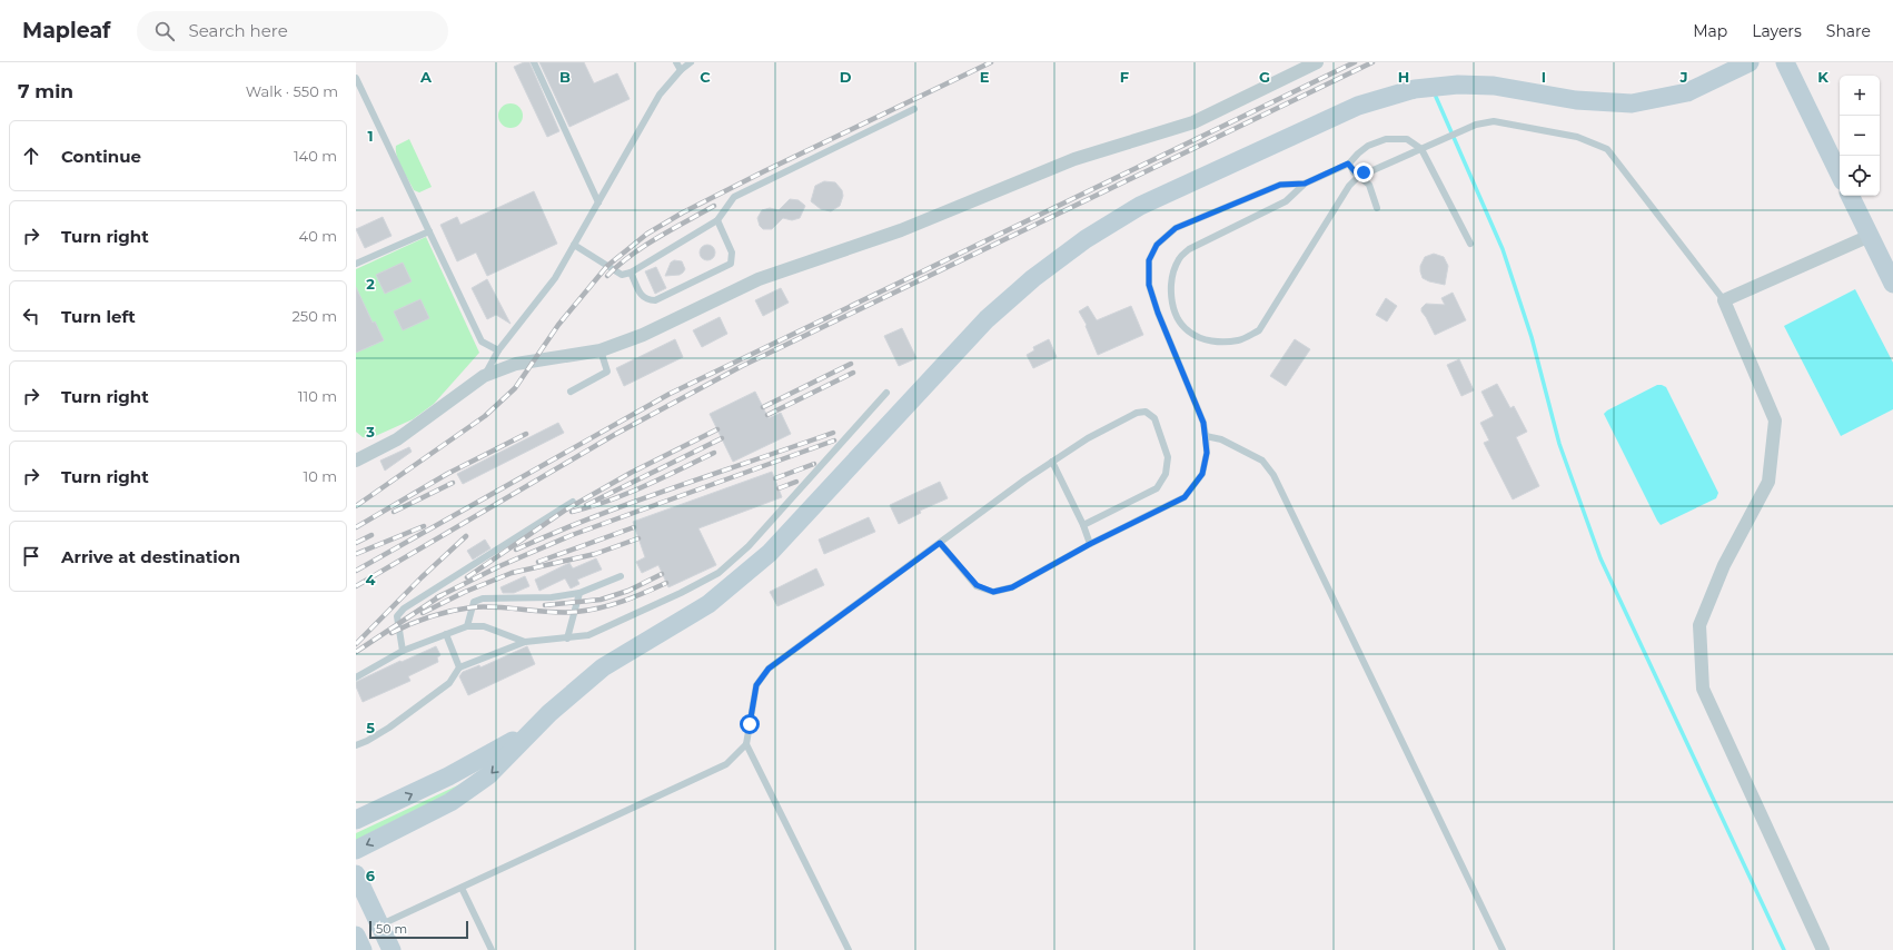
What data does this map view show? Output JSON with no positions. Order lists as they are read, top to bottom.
{
  "scale_bar": "50 m",
  "page": {
    "header": "Mapleaf",
    "search": "Search here",
    "nav": ["Map", "Layers", "Share"],
    "heading": ["7 min", "Walk · 550 m"],
    "map_buttons": ["+", "−"],
    "list": [
      ["Continue", "140 m"],
      ["Turn right", "40 m"],
      ["Turn left", "250 m"],
      ["Turn right", "110 m"],
      ["Turn right", "10 m"],
      "Arrive at destination"
    ],
    "scale": "50 m"
  },
  "grid": {
    "columns": [
      "A",
      "B",
      "C",
      "D",
      "E",
      "F",
      "G",
      "H",
      "I",
      "J",
      "K"
    ],
    "rows": [
      "1",
      "2",
      "3",
      "4",
      "5",
      "6"
    ]
  }
}
